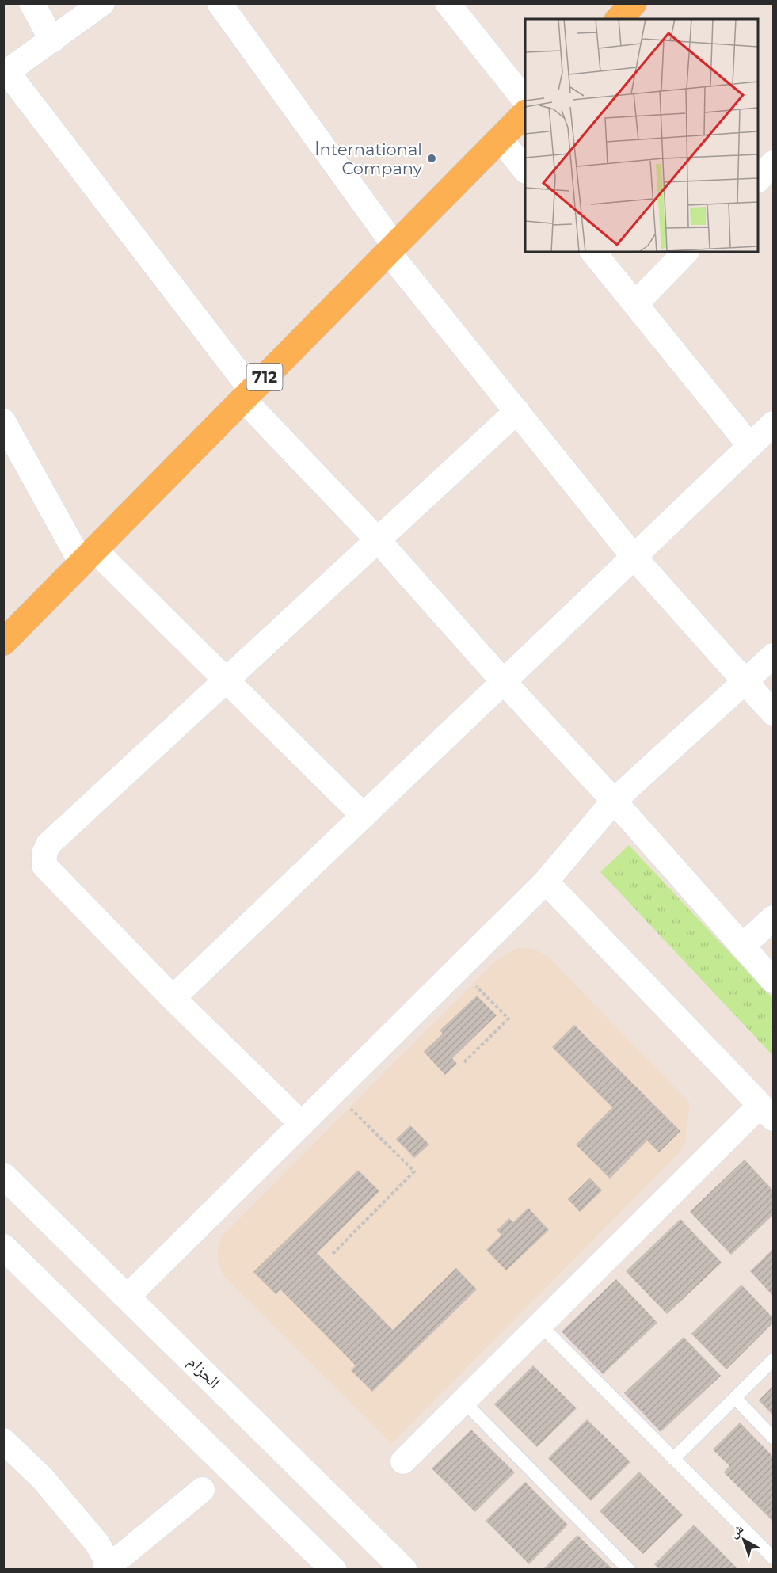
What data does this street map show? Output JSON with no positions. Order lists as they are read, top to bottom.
{
  "streets": {
    "main road": ["712", "الحزام"]
  },
  "places": ["İnternational Company"],
  "north": "top left"
}
